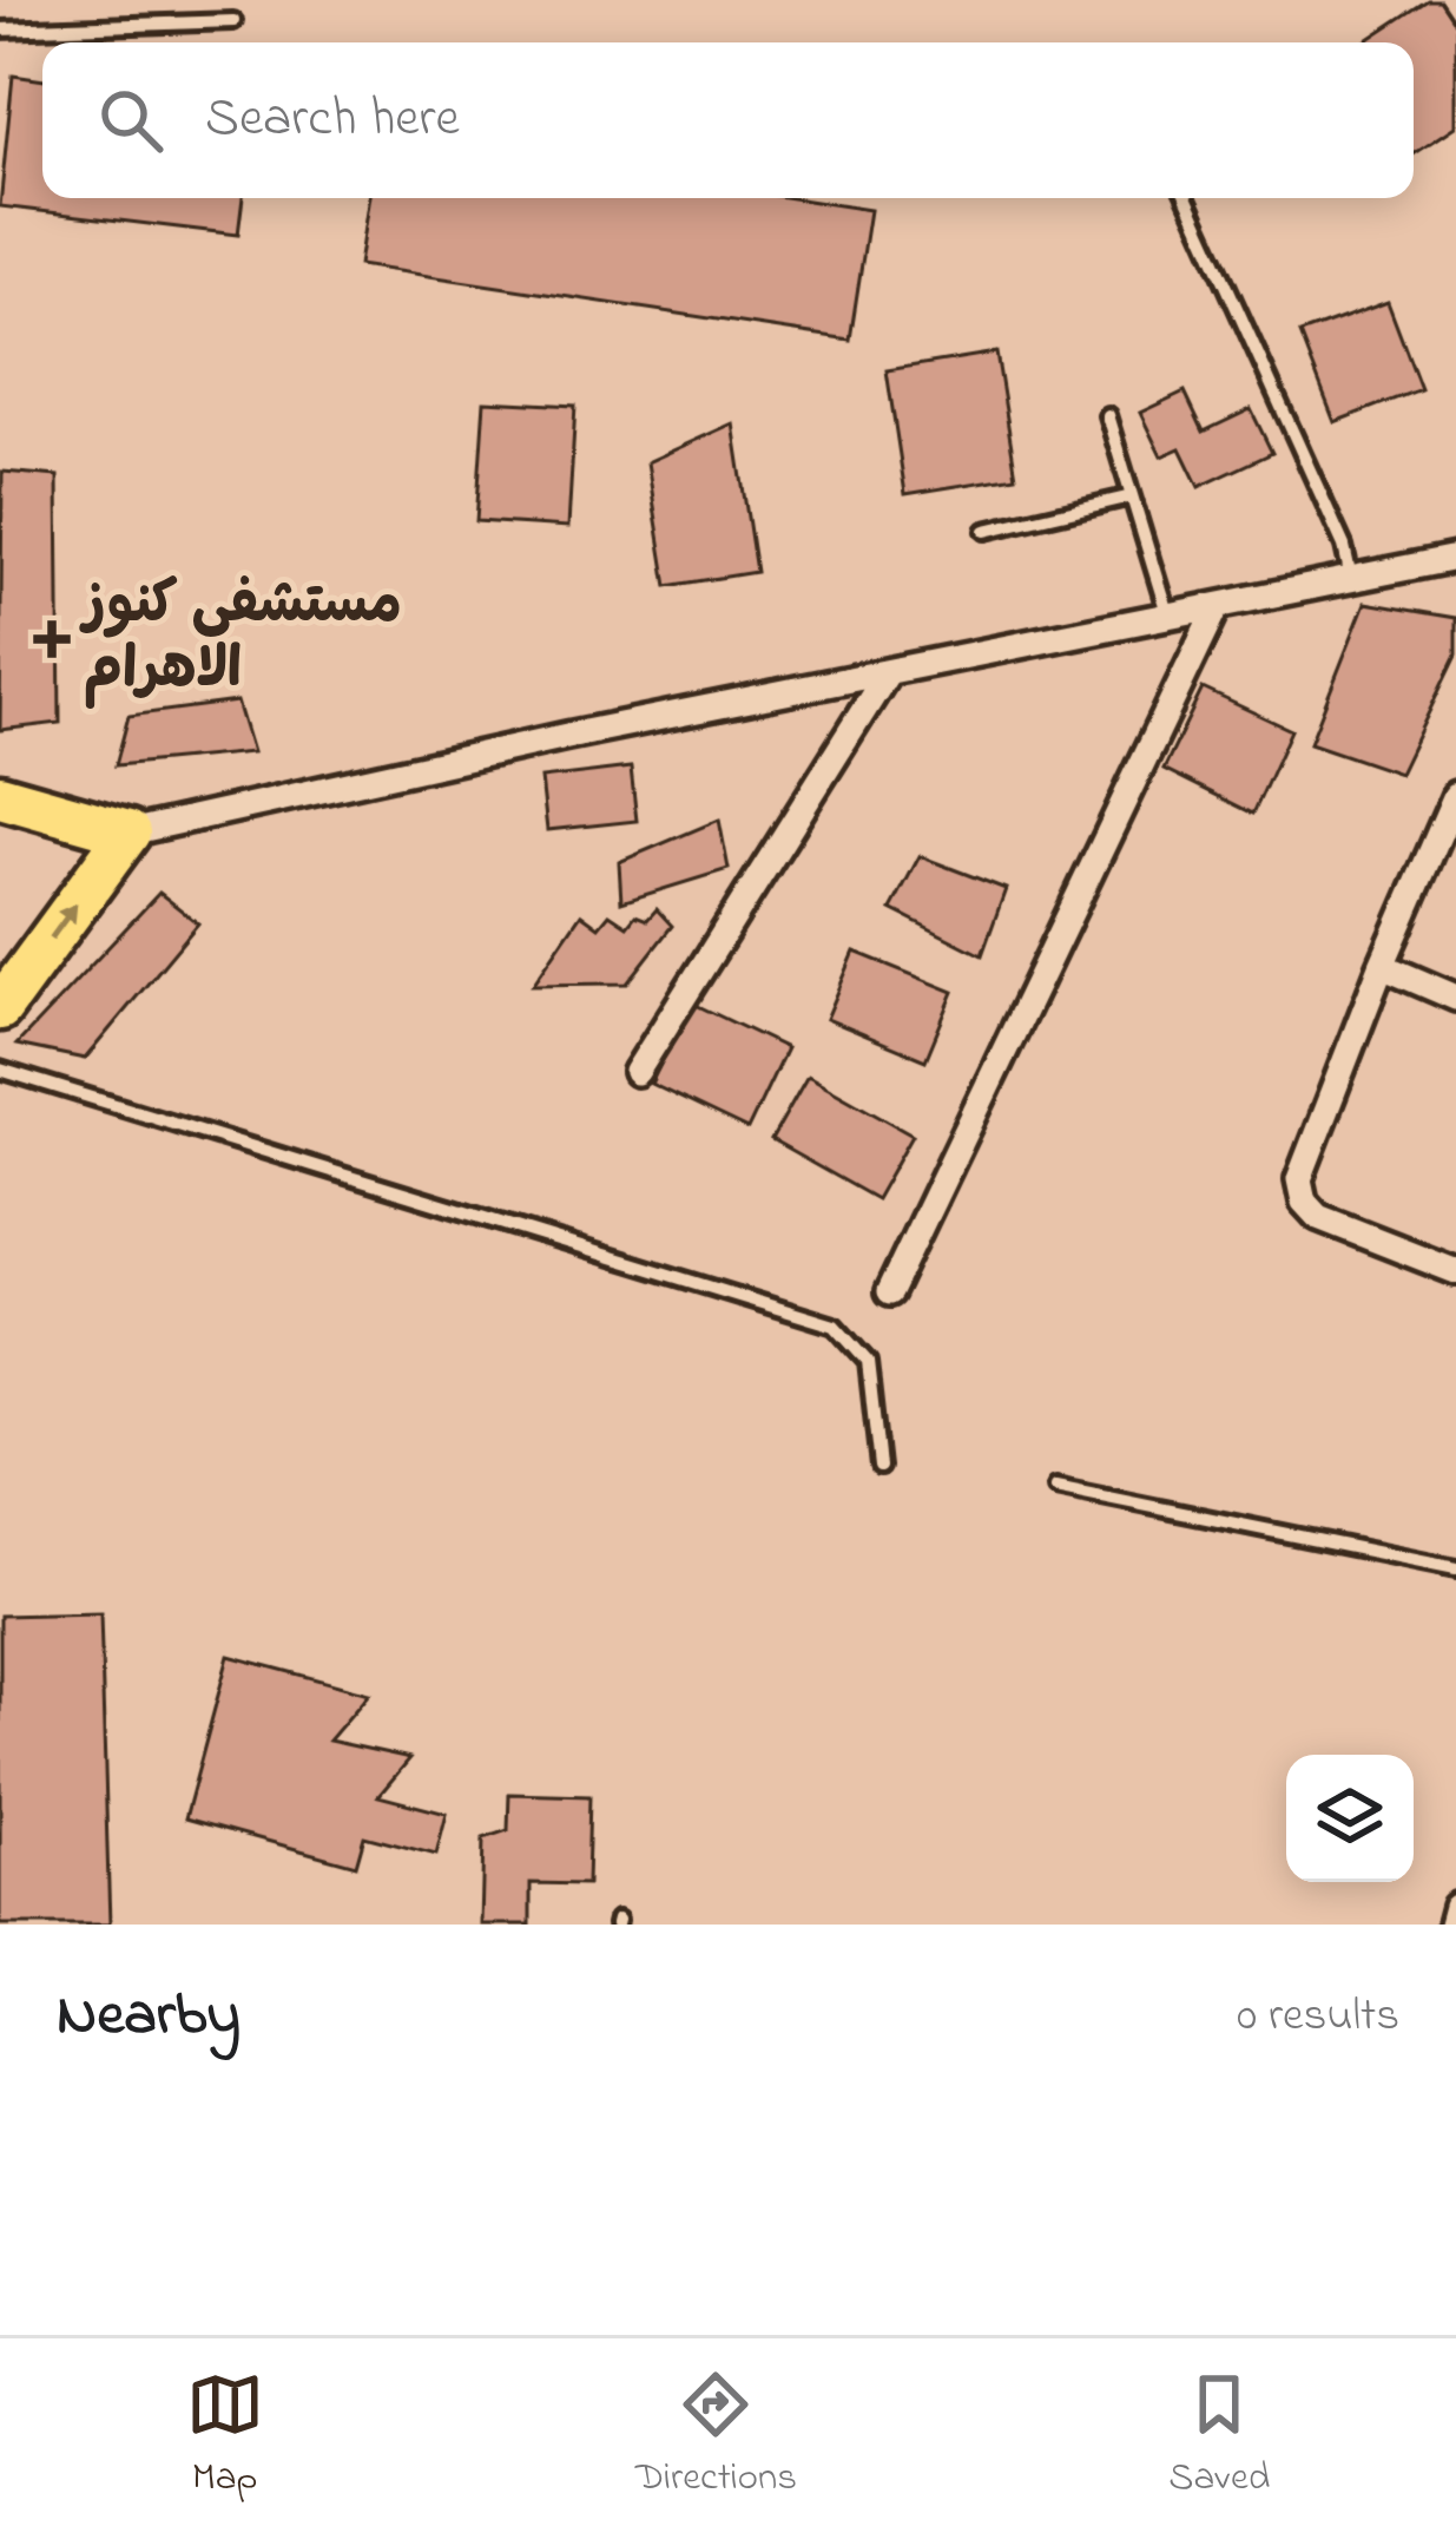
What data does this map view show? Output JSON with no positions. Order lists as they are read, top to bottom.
{
  "places": {
    "health": ["مستشفى كنوز الاهرام"]
  },
  "page": {
    "search": "Search here",
    "heading": ["Nearby", "0 results"],
    "nav": ["Map", "Directions", "Saved"]
  }
}
